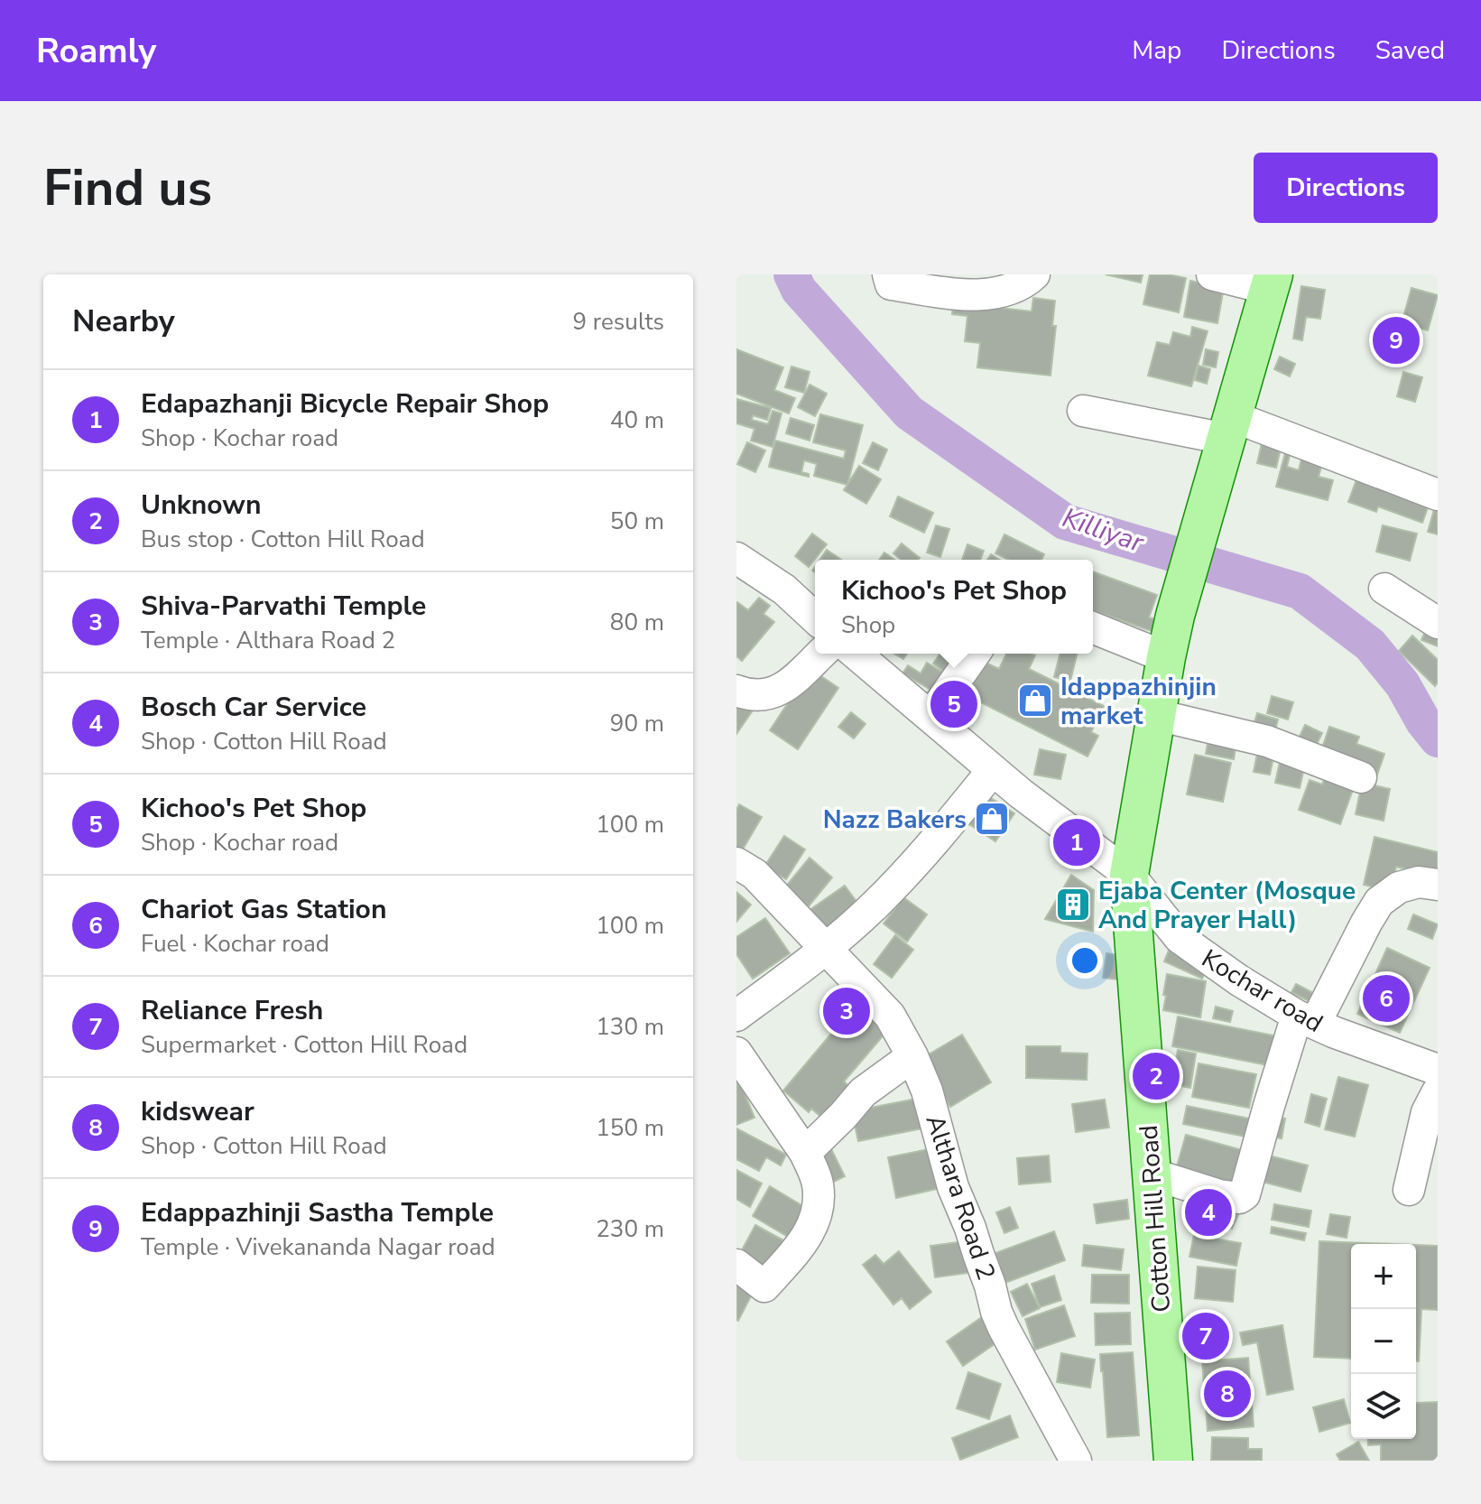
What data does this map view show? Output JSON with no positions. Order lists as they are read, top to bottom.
{
  "streets": {
    "main road": ["Cotton Hill Road"],
    "street": ["Kochar road", "Althara Road 2"]
  },
  "crossings": [
    ["Kochar road", "Cotton Hill Road"]
  ],
  "water": ["Killiyar"],
  "places": {
    "shop": ["Idappazhinjin market", "Nazz Bakers"],
    "building": ["Ejaba Center (Mosque And Prayer Hall)"]
  },
  "page": {
    "header": "Roamly",
    "nav": ["Map", "Directions", "Saved"],
    "buttons": "Directions",
    "title": "Find us",
    "heading": ["Nearby", "9 results"],
    "pins": [
      "9",
      "5",
      "1",
      "6",
      "3",
      "2",
      "4",
      "7",
      "8"
    ],
    "list": [
      {
        "mark": "1",
        "name": "Edapazhanji Bicycle Repair Shop",
        "note": "Shop · Kochar road",
        "value": "40 m"
      },
      {
        "mark": "2",
        "name": "Unknown",
        "note": "Bus stop · Cotton Hill Road",
        "value": "50 m"
      },
      {
        "mark": "3",
        "name": "Shiva-Parvathi Temple",
        "note": "Temple · Althara Road 2",
        "value": "80 m"
      },
      {
        "mark": "4",
        "name": "Bosch Car Service",
        "note": "Shop · Cotton Hill Road",
        "value": "90 m"
      },
      {
        "mark": "5",
        "name": "Kichoo's Pet Shop",
        "note": "Shop · Kochar road",
        "value": "100 m"
      },
      {
        "mark": "6",
        "name": "Chariot Gas Station",
        "note": "Fuel · Kochar road",
        "value": "100 m"
      },
      {
        "mark": "7",
        "name": "Reliance Fresh",
        "note": "Supermarket · Cotton Hill Road",
        "value": "130 m"
      },
      {
        "mark": "8",
        "name": "kidswear",
        "note": "Shop · Cotton Hill Road",
        "value": "150 m"
      },
      {
        "mark": "9",
        "name": "Edappazhinji Sastha Temple",
        "note": "Temple · Vivekananda Nagar road",
        "value": "230 m"
      }
    ],
    "popup": ["Kichoo's Pet Shop", "Shop"],
    "map_buttons": ["+", "−"]
  }
}
